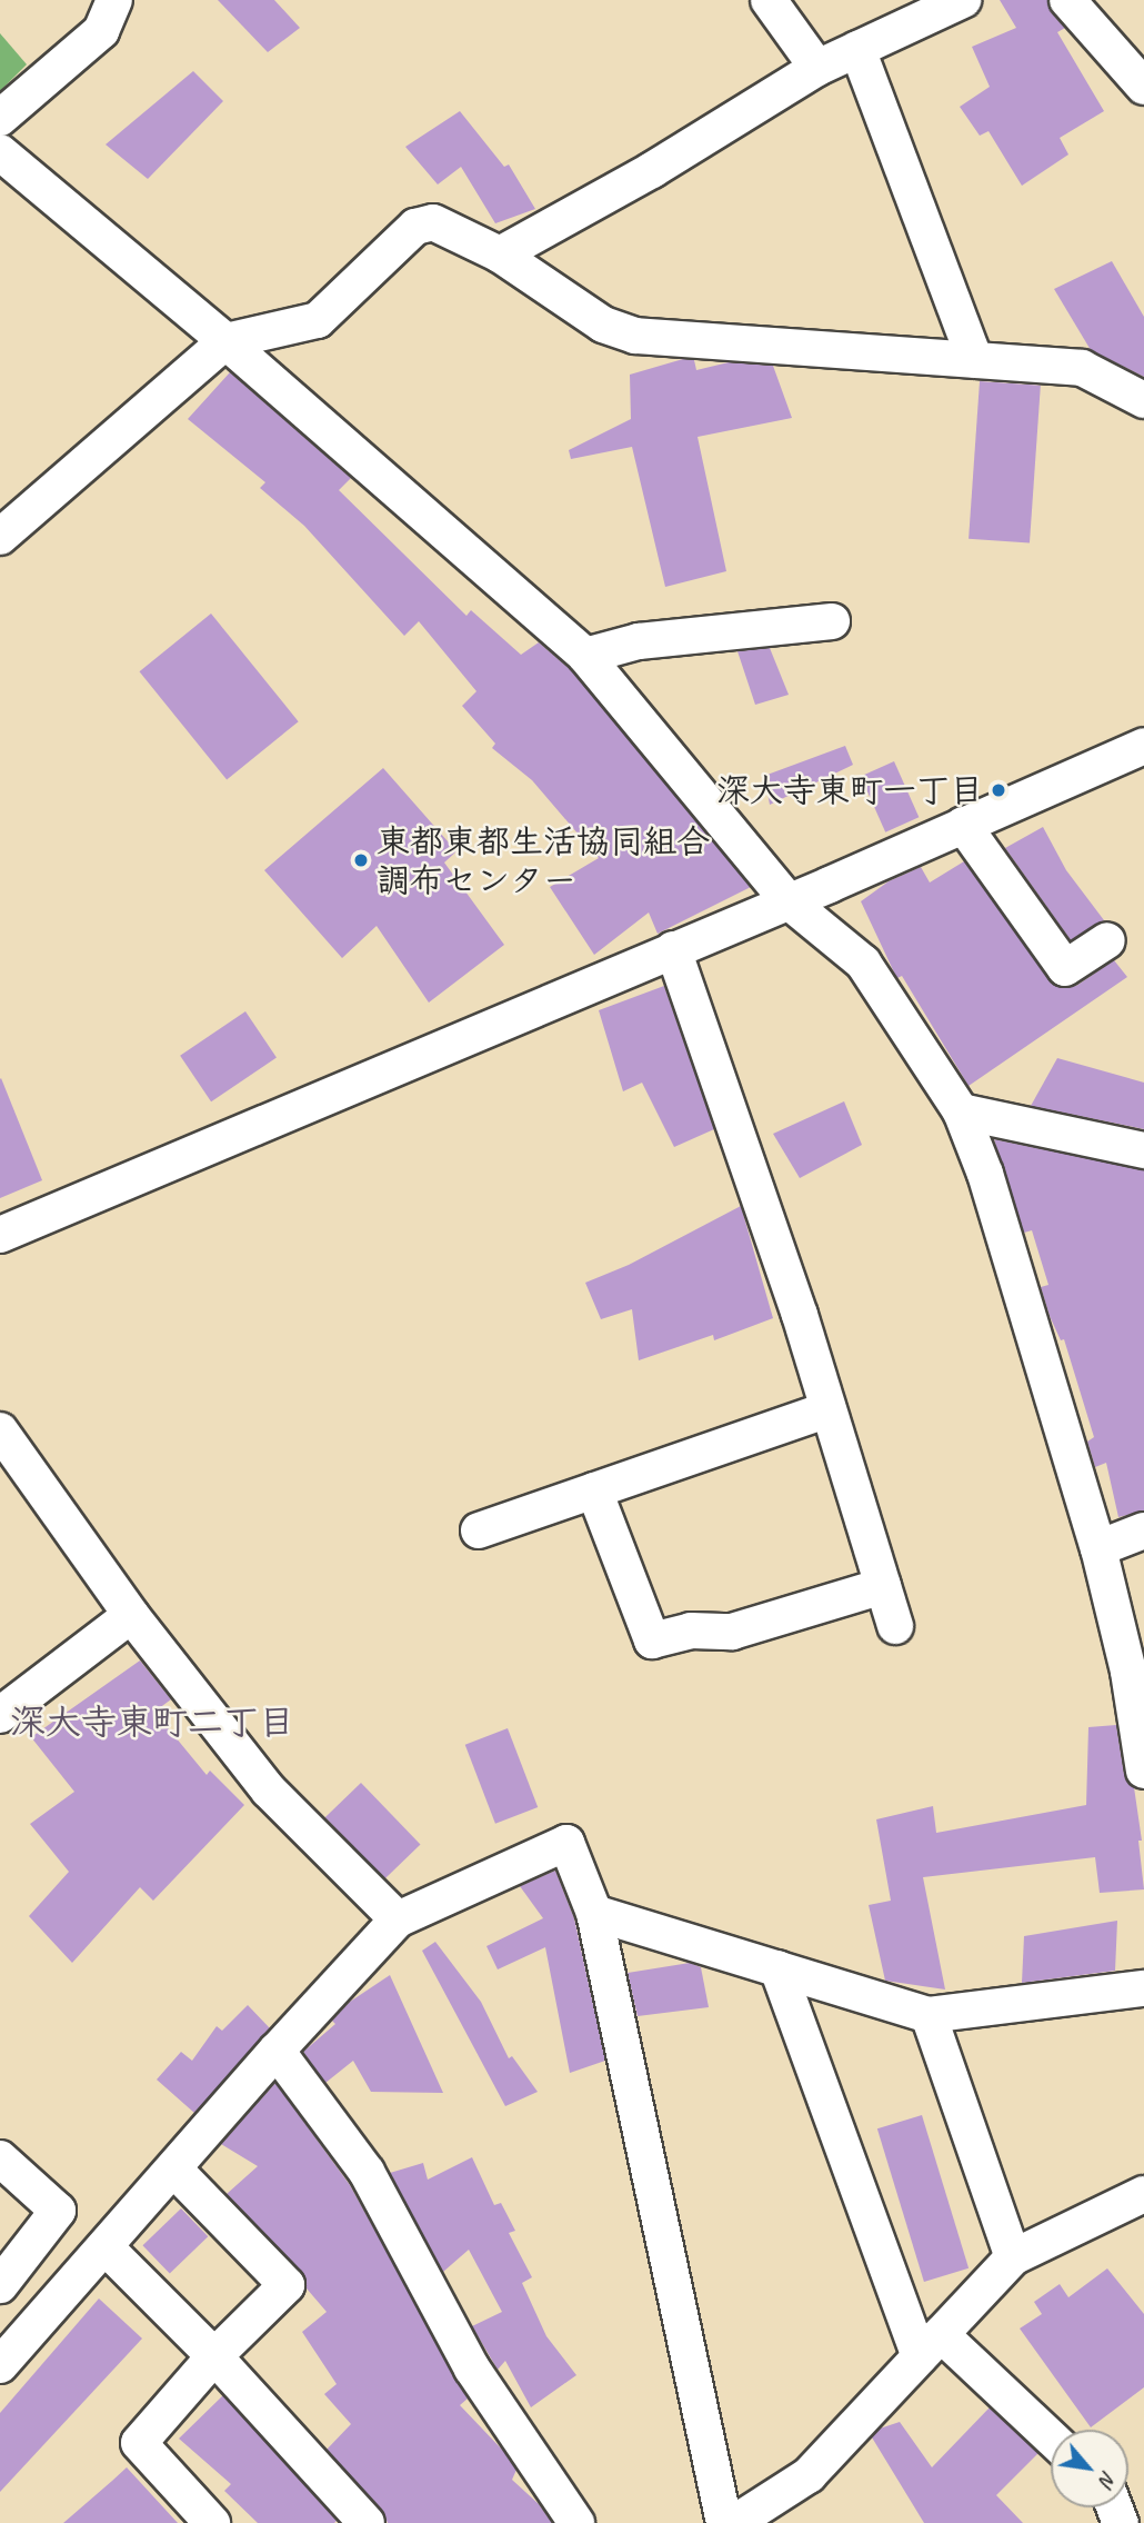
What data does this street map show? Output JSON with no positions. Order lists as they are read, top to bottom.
{
  "districts": ["深大寺東町二丁目"],
  "places": ["深大寺東町一丁目", "東都東都生活協同組合 調布センター"],
  "north": "bottom right"
}
